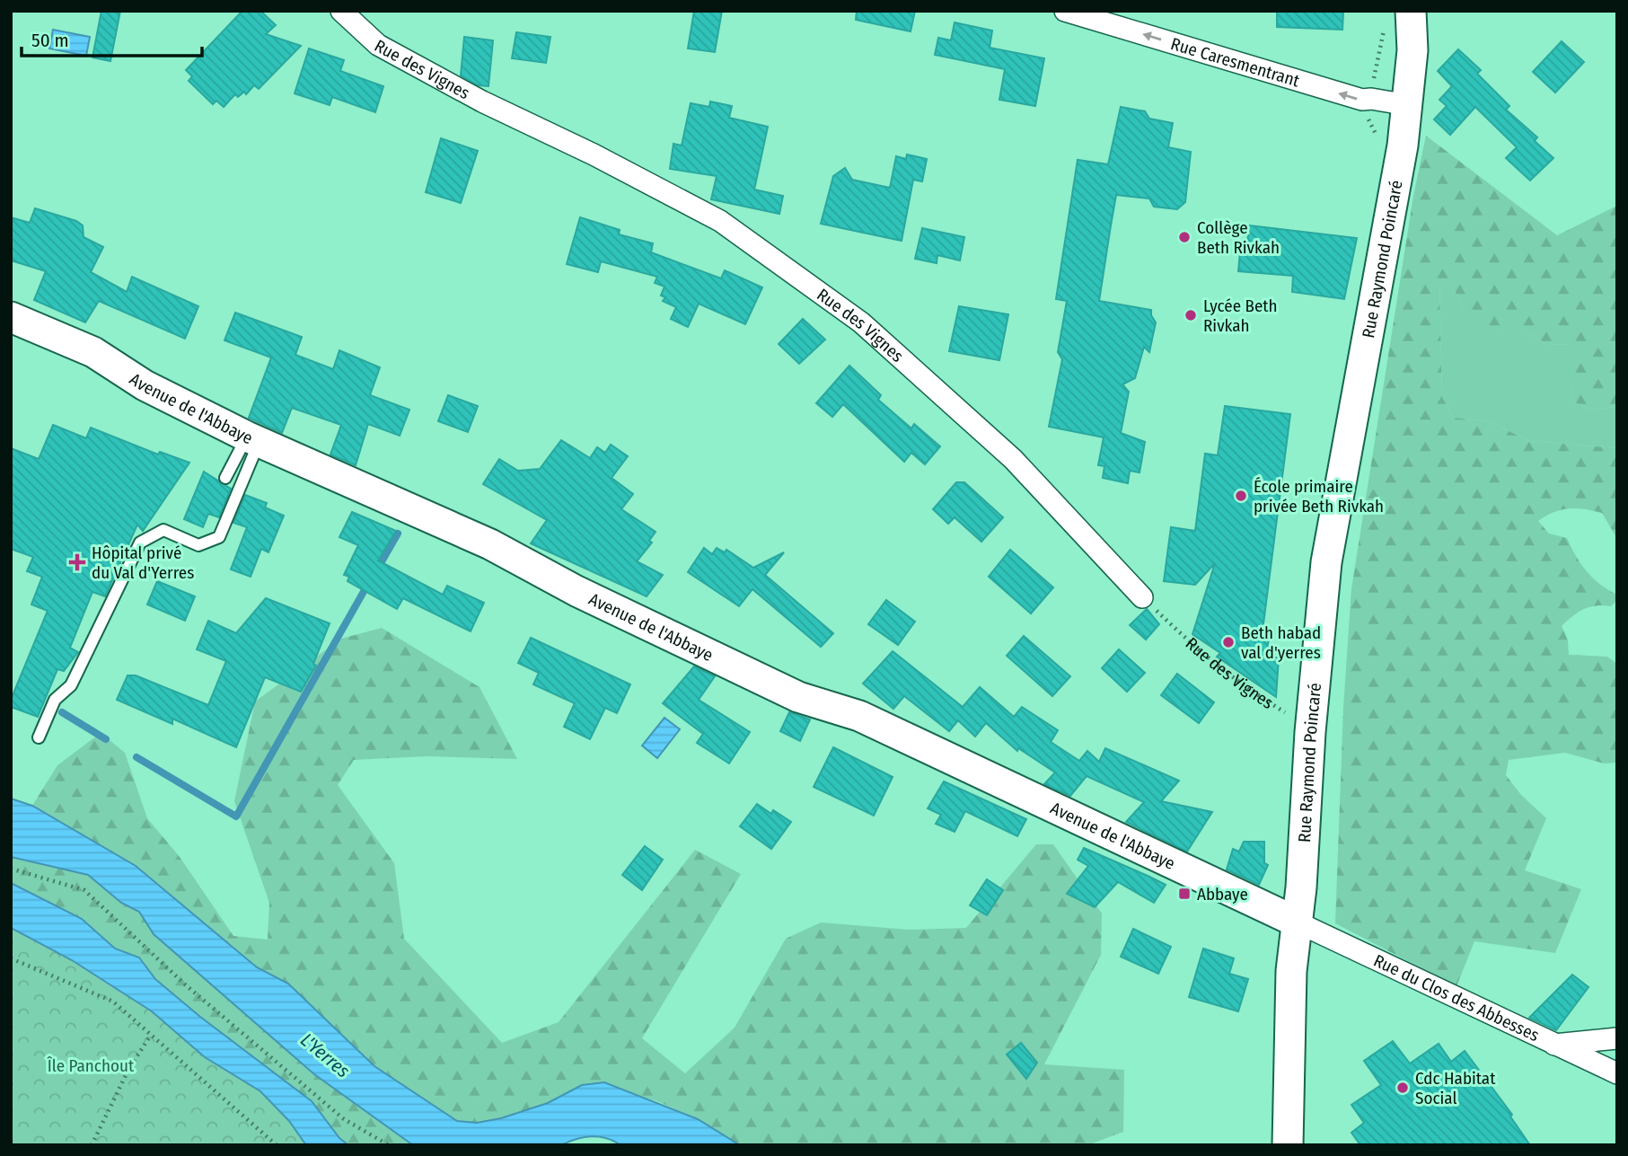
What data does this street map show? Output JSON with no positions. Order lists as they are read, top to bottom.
{
  "streets": {
    "street": [
      "Rue Caresmentrant",
      "Rue des Vignes",
      "Rue Raymond Poincaré",
      "Avenue de l'Abbaye",
      "Rue du Clos des Abbesses"
    ]
  },
  "crossings": [
    ["Rue Caresmentrant", "Rue Raymond Poincaré"],
    ["Rue des Vignes", "Rue Raymond Poincaré"],
    ["Rue Raymond Poincaré", "Avenue de l'Abbaye"],
    ["Rue Raymond Poincaré", "Rue du Clos des Abbesses"],
    ["Avenue de l'Abbaye", "Rue du Clos des Abbesses"]
  ],
  "one_way": ["Rue Caresmentrant"],
  "water": ["L'Yerres"],
  "parks": ["Île Panchout"],
  "places": {
    "other": [
      "Collège Beth Rivkah",
      "Lycée Beth Rivkah",
      "École primaire privée Beth Rivkah",
      "Beth habad val d'yerres",
      "Cdc Habitat Social"
    ],
    "health": ["Hôpital privé du Val d'Yerres"],
    "transit": ["Abbaye"]
  },
  "scale_bar": "50 m"
}
